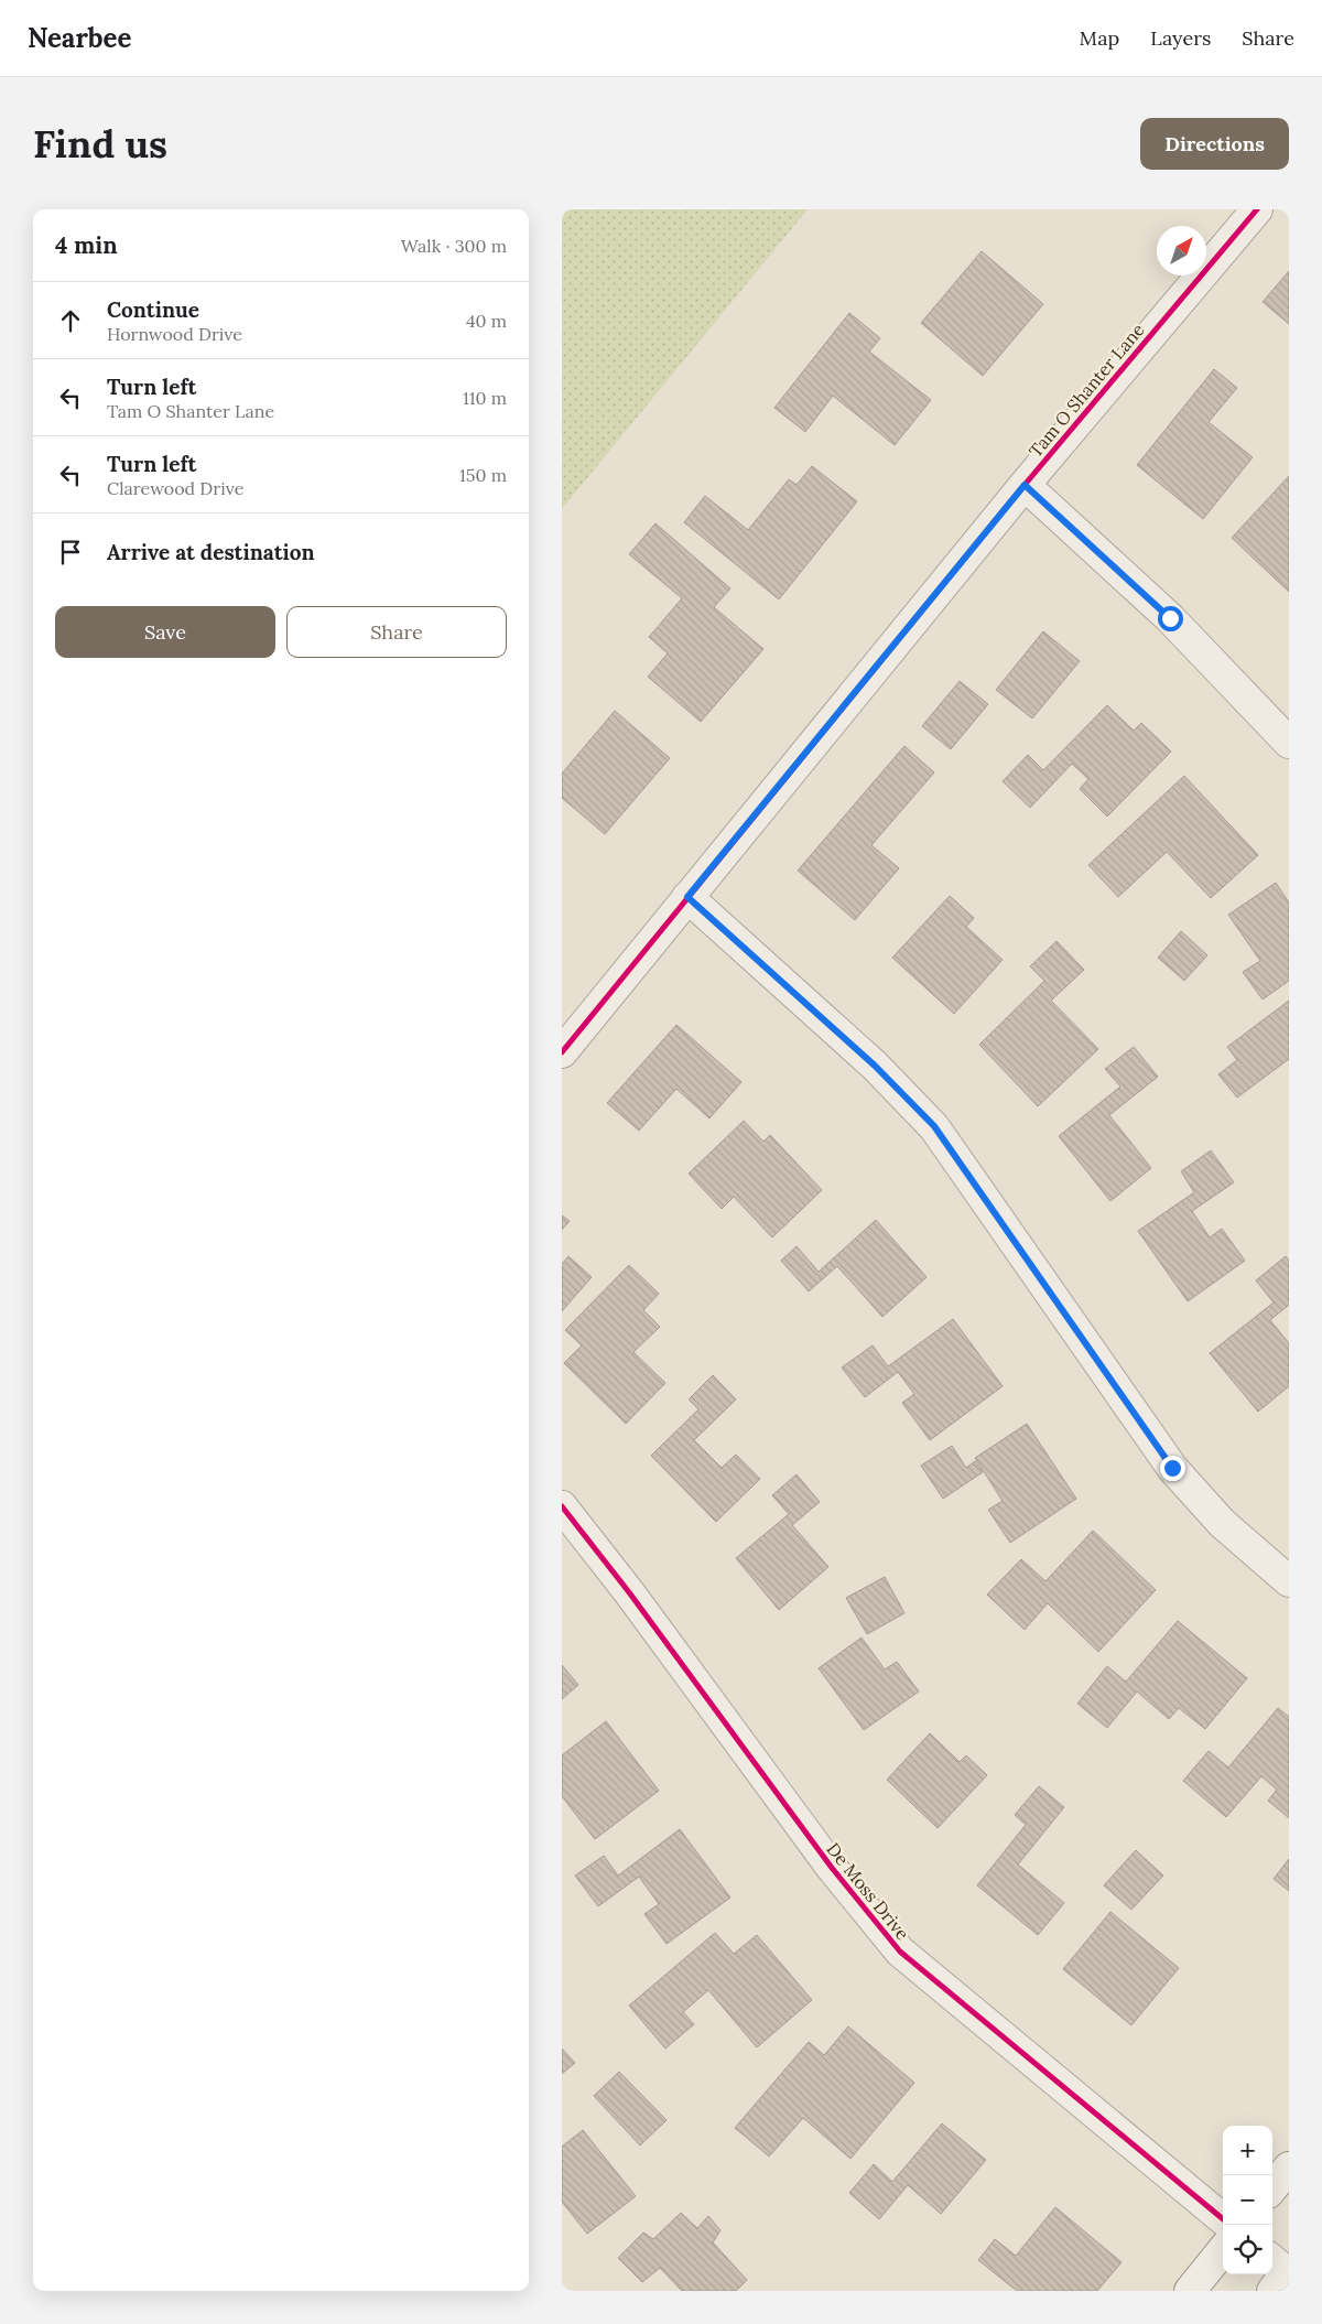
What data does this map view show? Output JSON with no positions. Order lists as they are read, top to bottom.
{
  "streets": {
    "street": ["Tam O Shanter Lane", "De Moss Drive"]
  },
  "north": "top right",
  "page": {
    "header": "Nearbee",
    "nav": ["Map", "Layers", "Share"],
    "buttons": [
      "Directions",
      ["Save", "Share"]
    ],
    "title": "Find us",
    "heading": ["4 min", "Walk · 300 m"],
    "list": [
      ["Continue", "Hornwood Drive", "40 m"],
      ["Turn left", "Tam O Shanter Lane", "110 m"],
      ["Turn left", "Clarewood Drive", "150 m"],
      "Arrive at destination"
    ],
    "map_buttons": ["+", "−"]
  }
}
